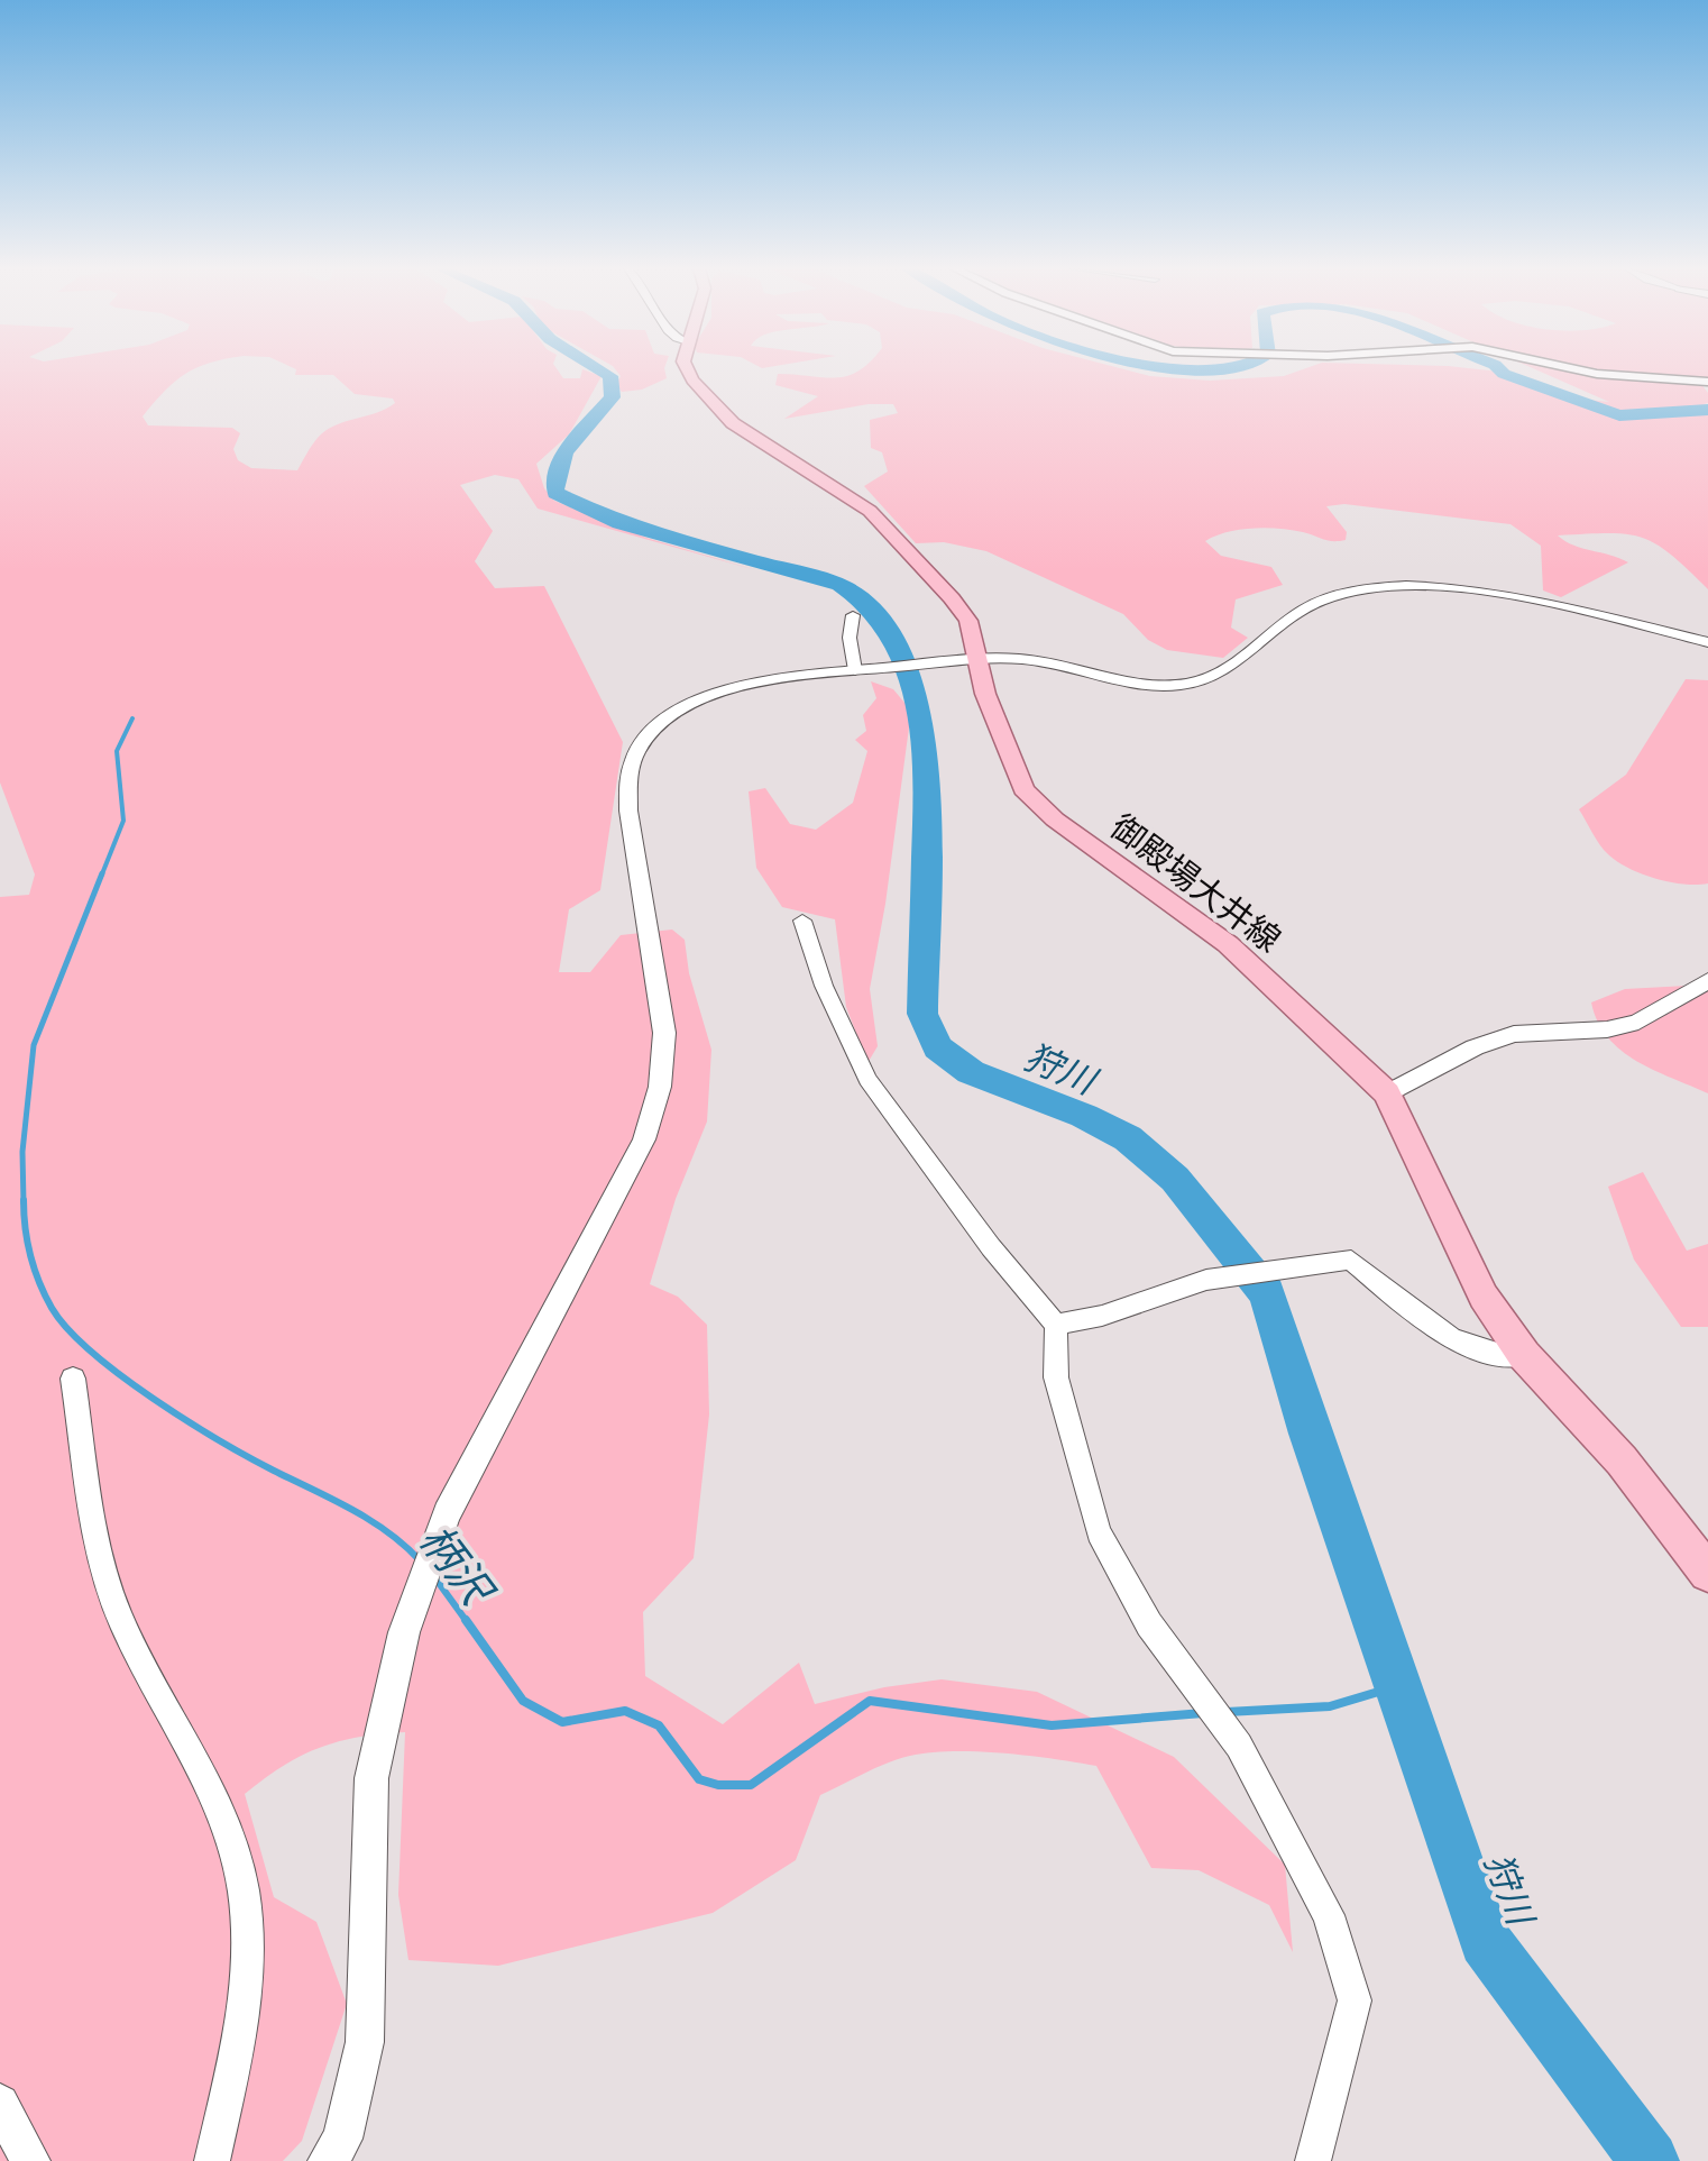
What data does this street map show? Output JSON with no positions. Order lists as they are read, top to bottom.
{
  "streets": {
    "main road": ["御殿場大井線"]
  },
  "water": ["狩川", "柄沢"]
}
